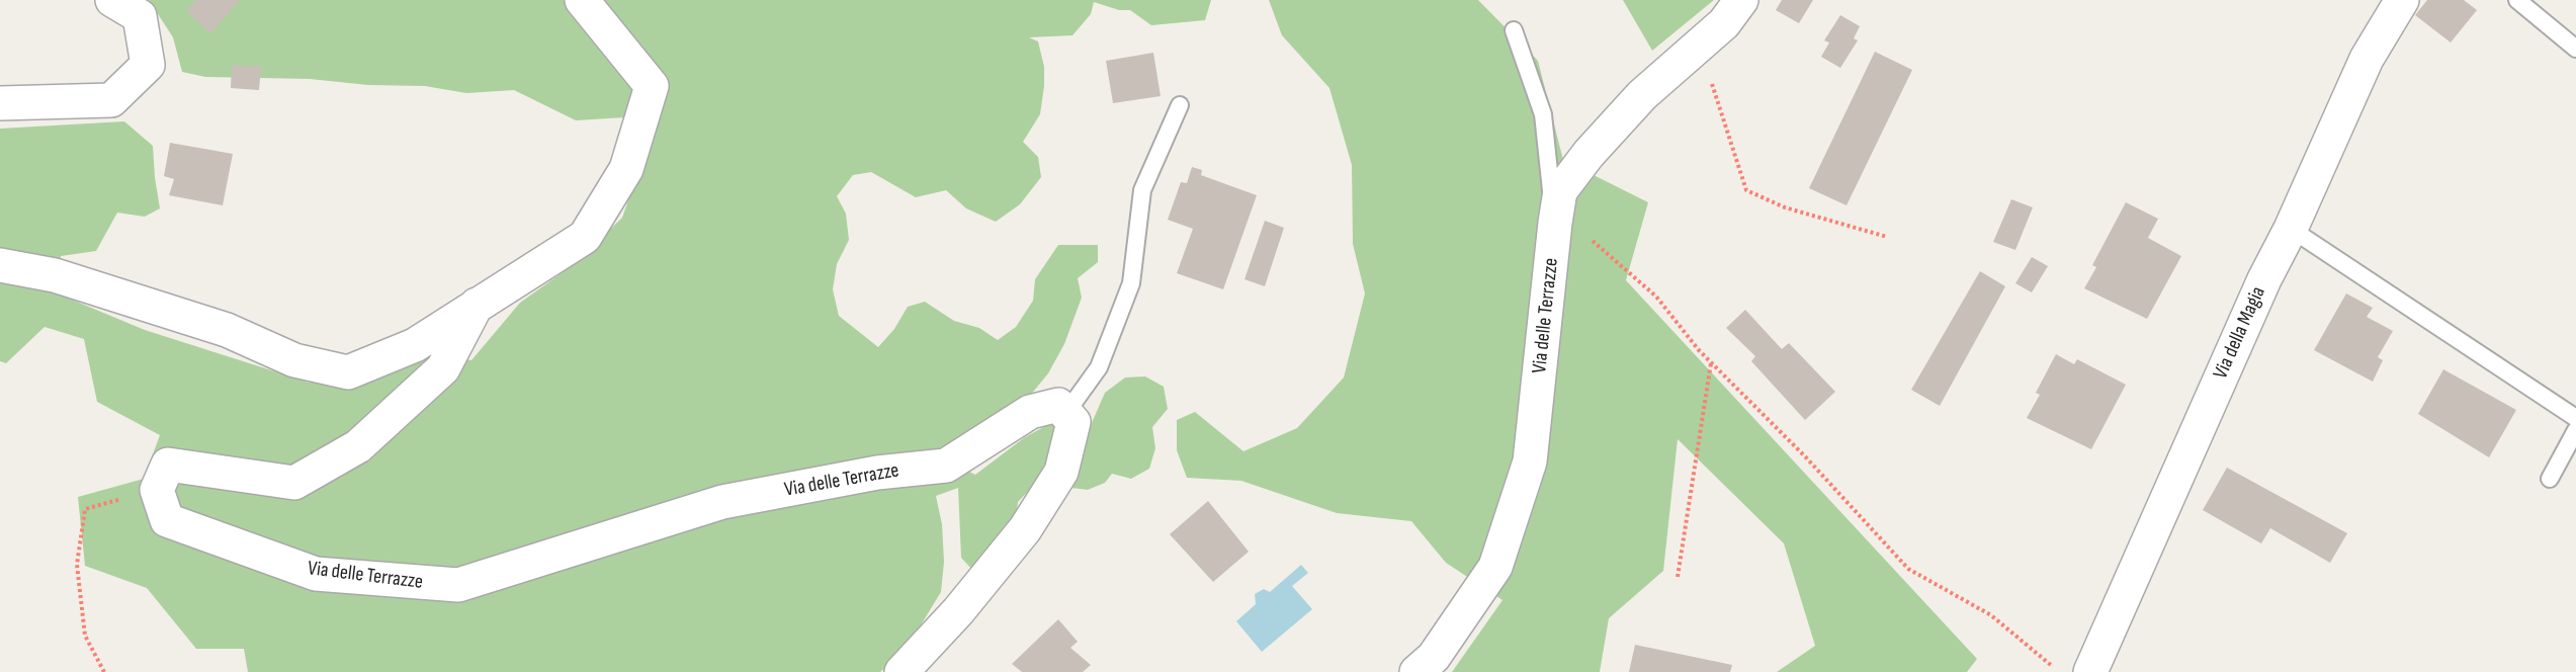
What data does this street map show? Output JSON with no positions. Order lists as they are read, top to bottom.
{
  "streets": {
    "street": ["Via delle Terrazze", "Via della Magia"]
  }
}
